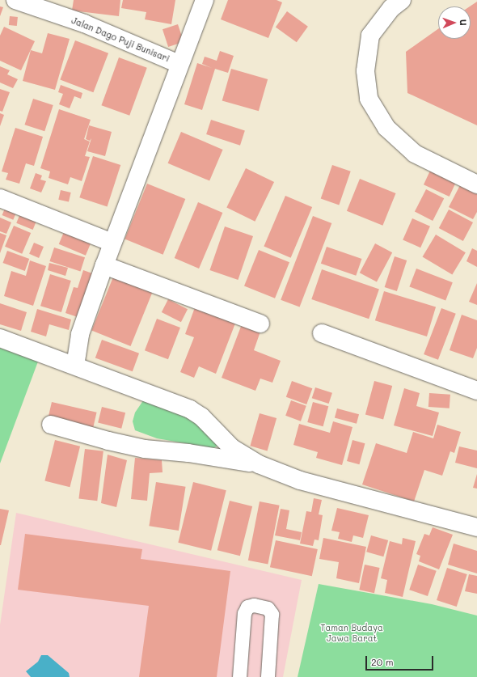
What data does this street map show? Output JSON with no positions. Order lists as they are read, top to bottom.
{
  "streets": {
    "street": ["Jalan Dago Puji Bunisari"]
  },
  "parks": ["Taman Budaya Jawa Barat"],
  "scale_bar": "20 m",
  "north": "right"
}
